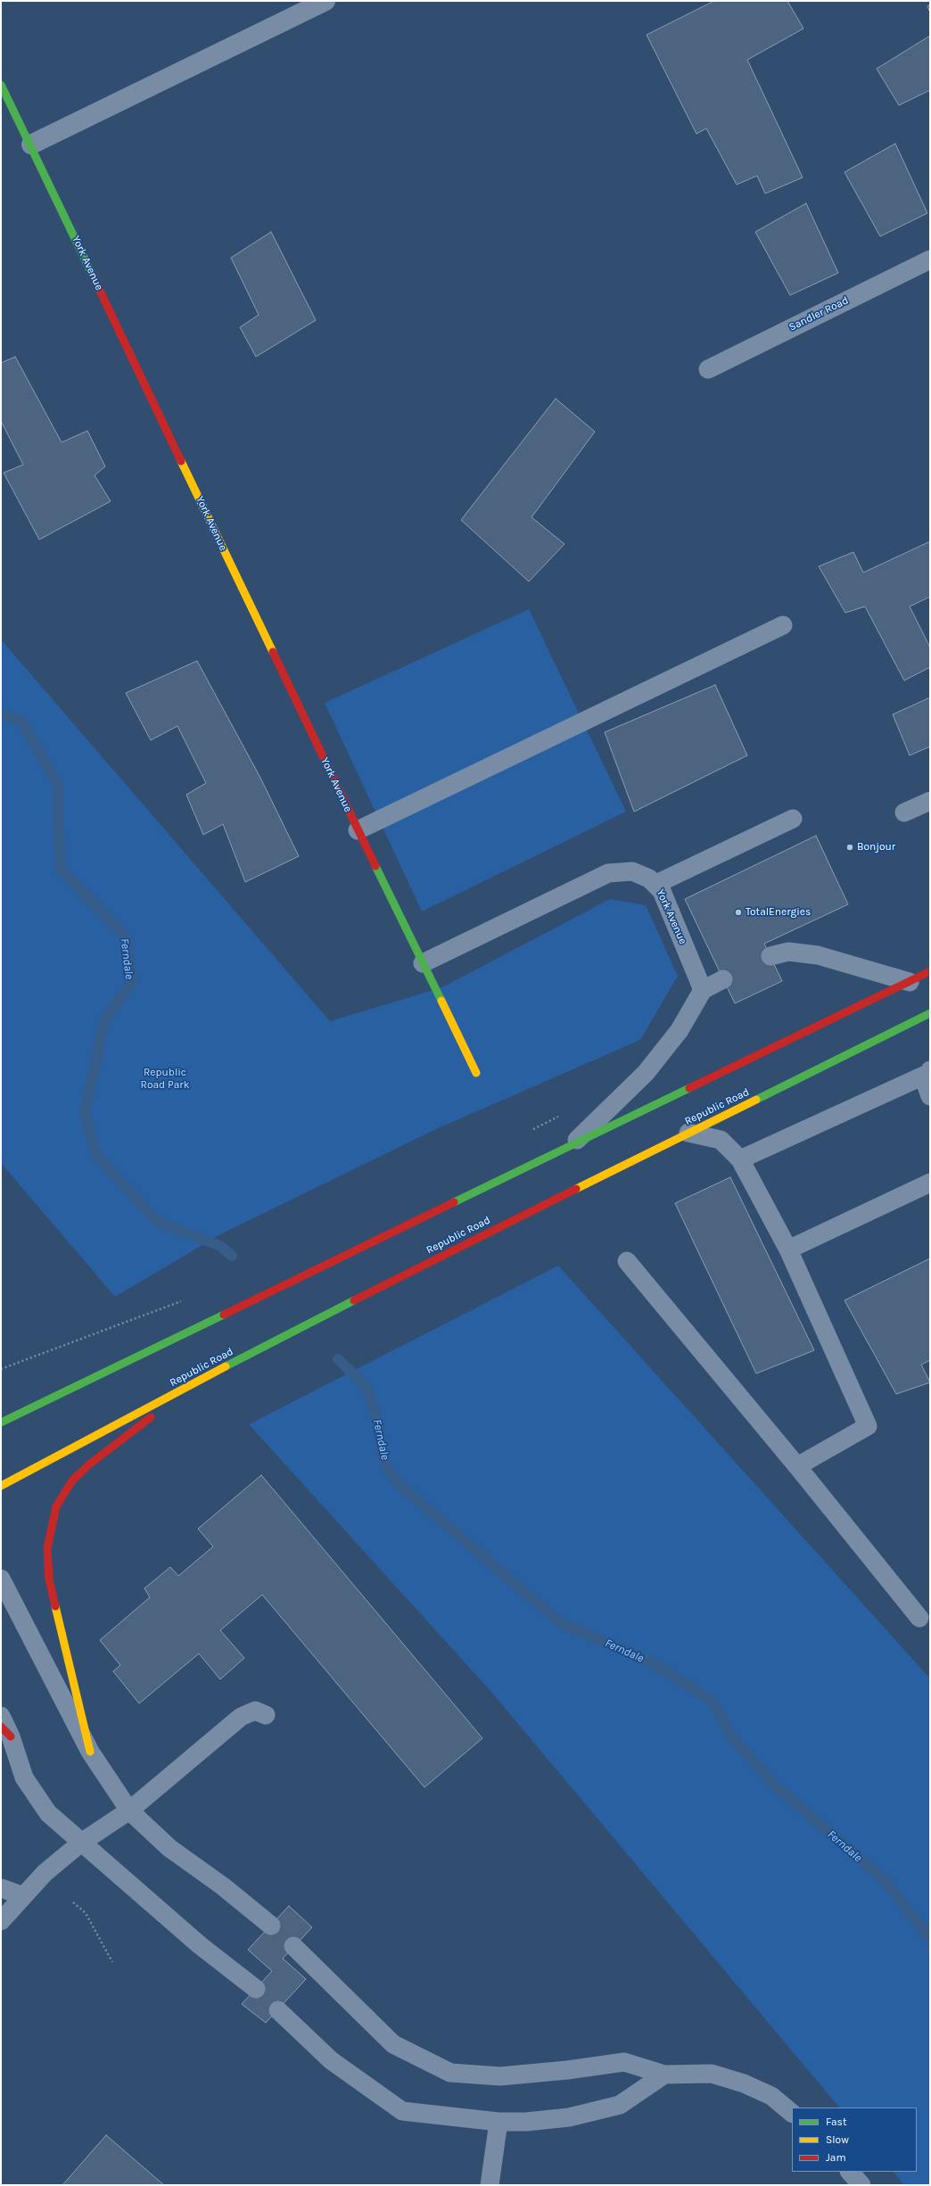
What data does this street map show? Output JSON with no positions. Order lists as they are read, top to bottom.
{
  "streets": {
    "main road": ["York Avenue", "Republic Road"],
    "lane": ["Sandler Road"]
  },
  "water": ["Ferndale"],
  "parks": ["Republic Road Park"],
  "places": ["Bonjour", "TotalEnergies"],
  "legend": ["Fast", "Slow", "Jam"]
}
